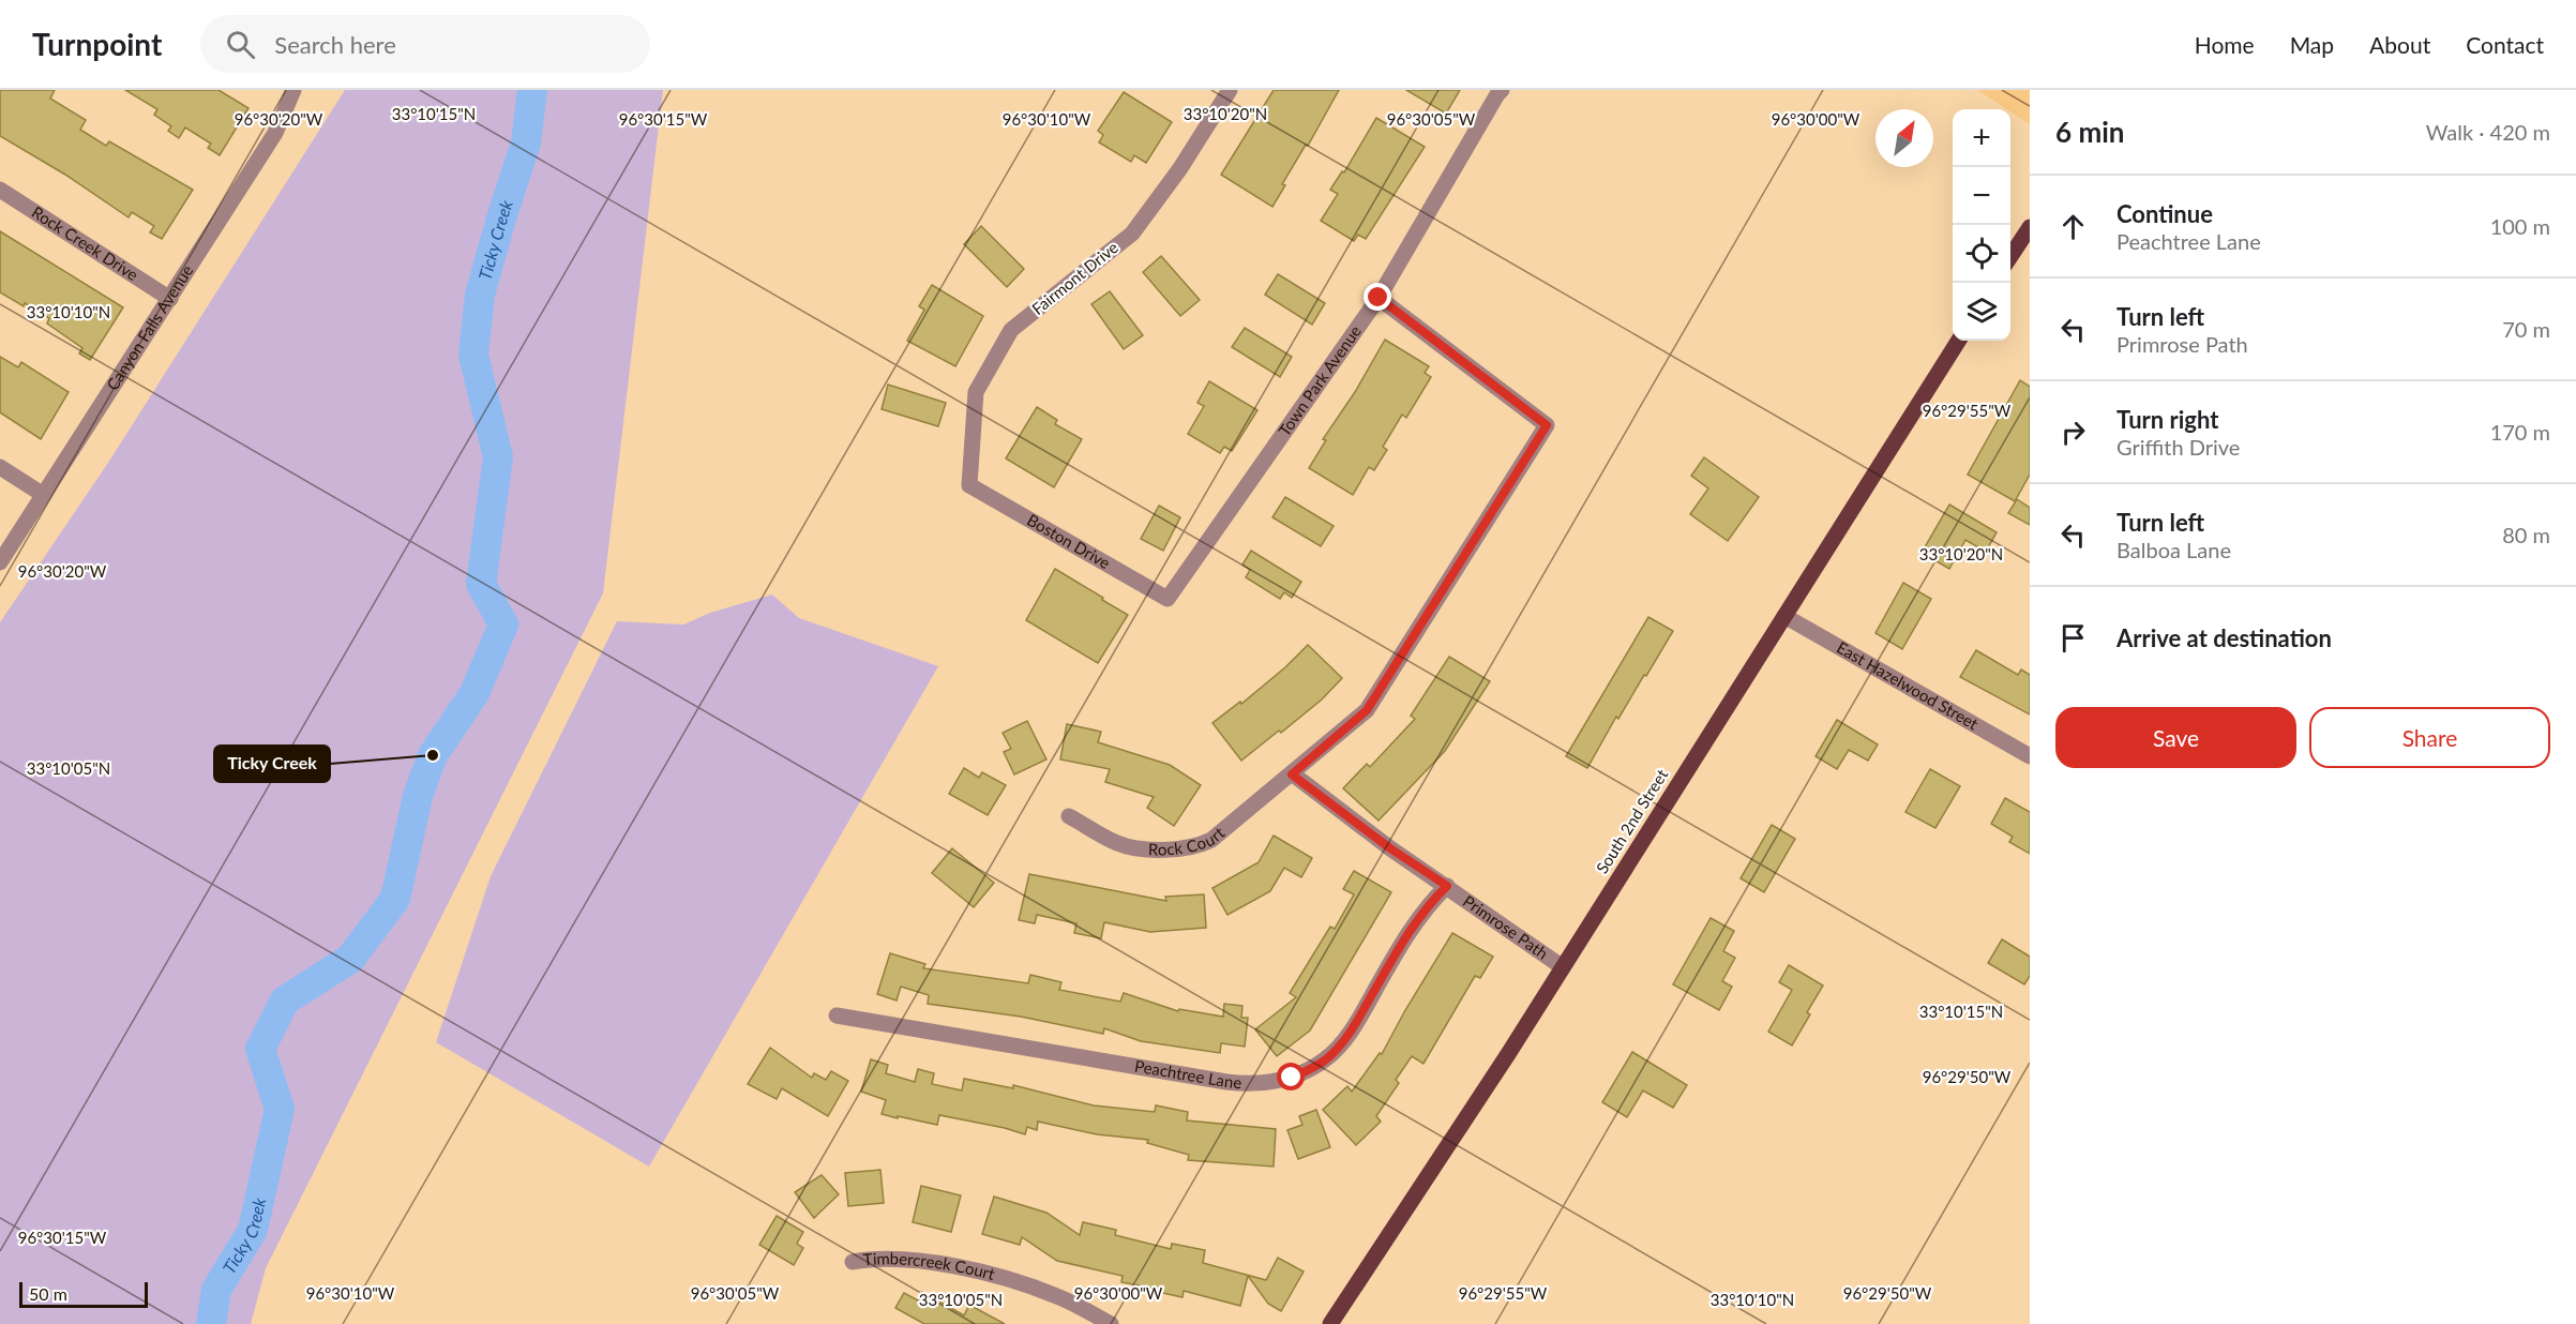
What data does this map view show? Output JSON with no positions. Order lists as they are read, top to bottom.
{
  "streets": {
    "main road": ["South 2nd Street"],
    "street": [
      "Rock Creek Drive",
      "Fairmont Drive",
      "Canyon Falls Avenue",
      "Town Park Avenue",
      "Boston Drive",
      "East Hazelwood Street",
      "Rock Court",
      "Primrose Path",
      "Peachtree Lane",
      "Timbercreek Court"
    ]
  },
  "crossings": [
    ["Rock Creek Drive", "Canyon Falls Avenue"],
    ["Fairmont Drive", "Boston Drive"],
    ["Town Park Avenue", "Boston Drive"],
    ["Town Park Avenue", "Rock Court"],
    ["East Hazelwood Street", "South 2nd Street"],
    ["South 2nd Street", "Primrose Path"],
    ["Rock Court", "Primrose Path"],
    ["Primrose Path", "Peachtree Lane"]
  ],
  "water": ["Ticky Creek"],
  "places": ["Ticky Creek"],
  "scale_bar": "50 m",
  "north": "top right",
  "page": {
    "header": "Turnpoint",
    "search": "Search here",
    "nav": [
      "Home",
      "Map",
      "About",
      "Contact"
    ],
    "heading": ["6 min", "Walk · 420 m"],
    "map_buttons": ["+", "−"],
    "list": [
      ["Continue", "Peachtree Lane", "100 m"],
      ["Turn left", "Primrose Path", "70 m"],
      ["Turn right", "Griffith Drive", "170 m"],
      ["Turn left", "Balboa Lane", "80 m"],
      "Arrive at destination"
    ],
    "buttons": ["Save", "Share"],
    "scale": "50 m"
  },
  "coordinates": [
    "33°10'15\"N",
    "33°10'20\"N",
    "96°30'20\"W",
    "96°30'15\"W",
    "96°30'10\"W",
    "96°30'05\"W",
    "96°30'00\"W",
    "33°10'10\"N",
    "96°29'55\"W",
    "33°10'05\"N",
    "96°29'50\"W"
  ]
}
